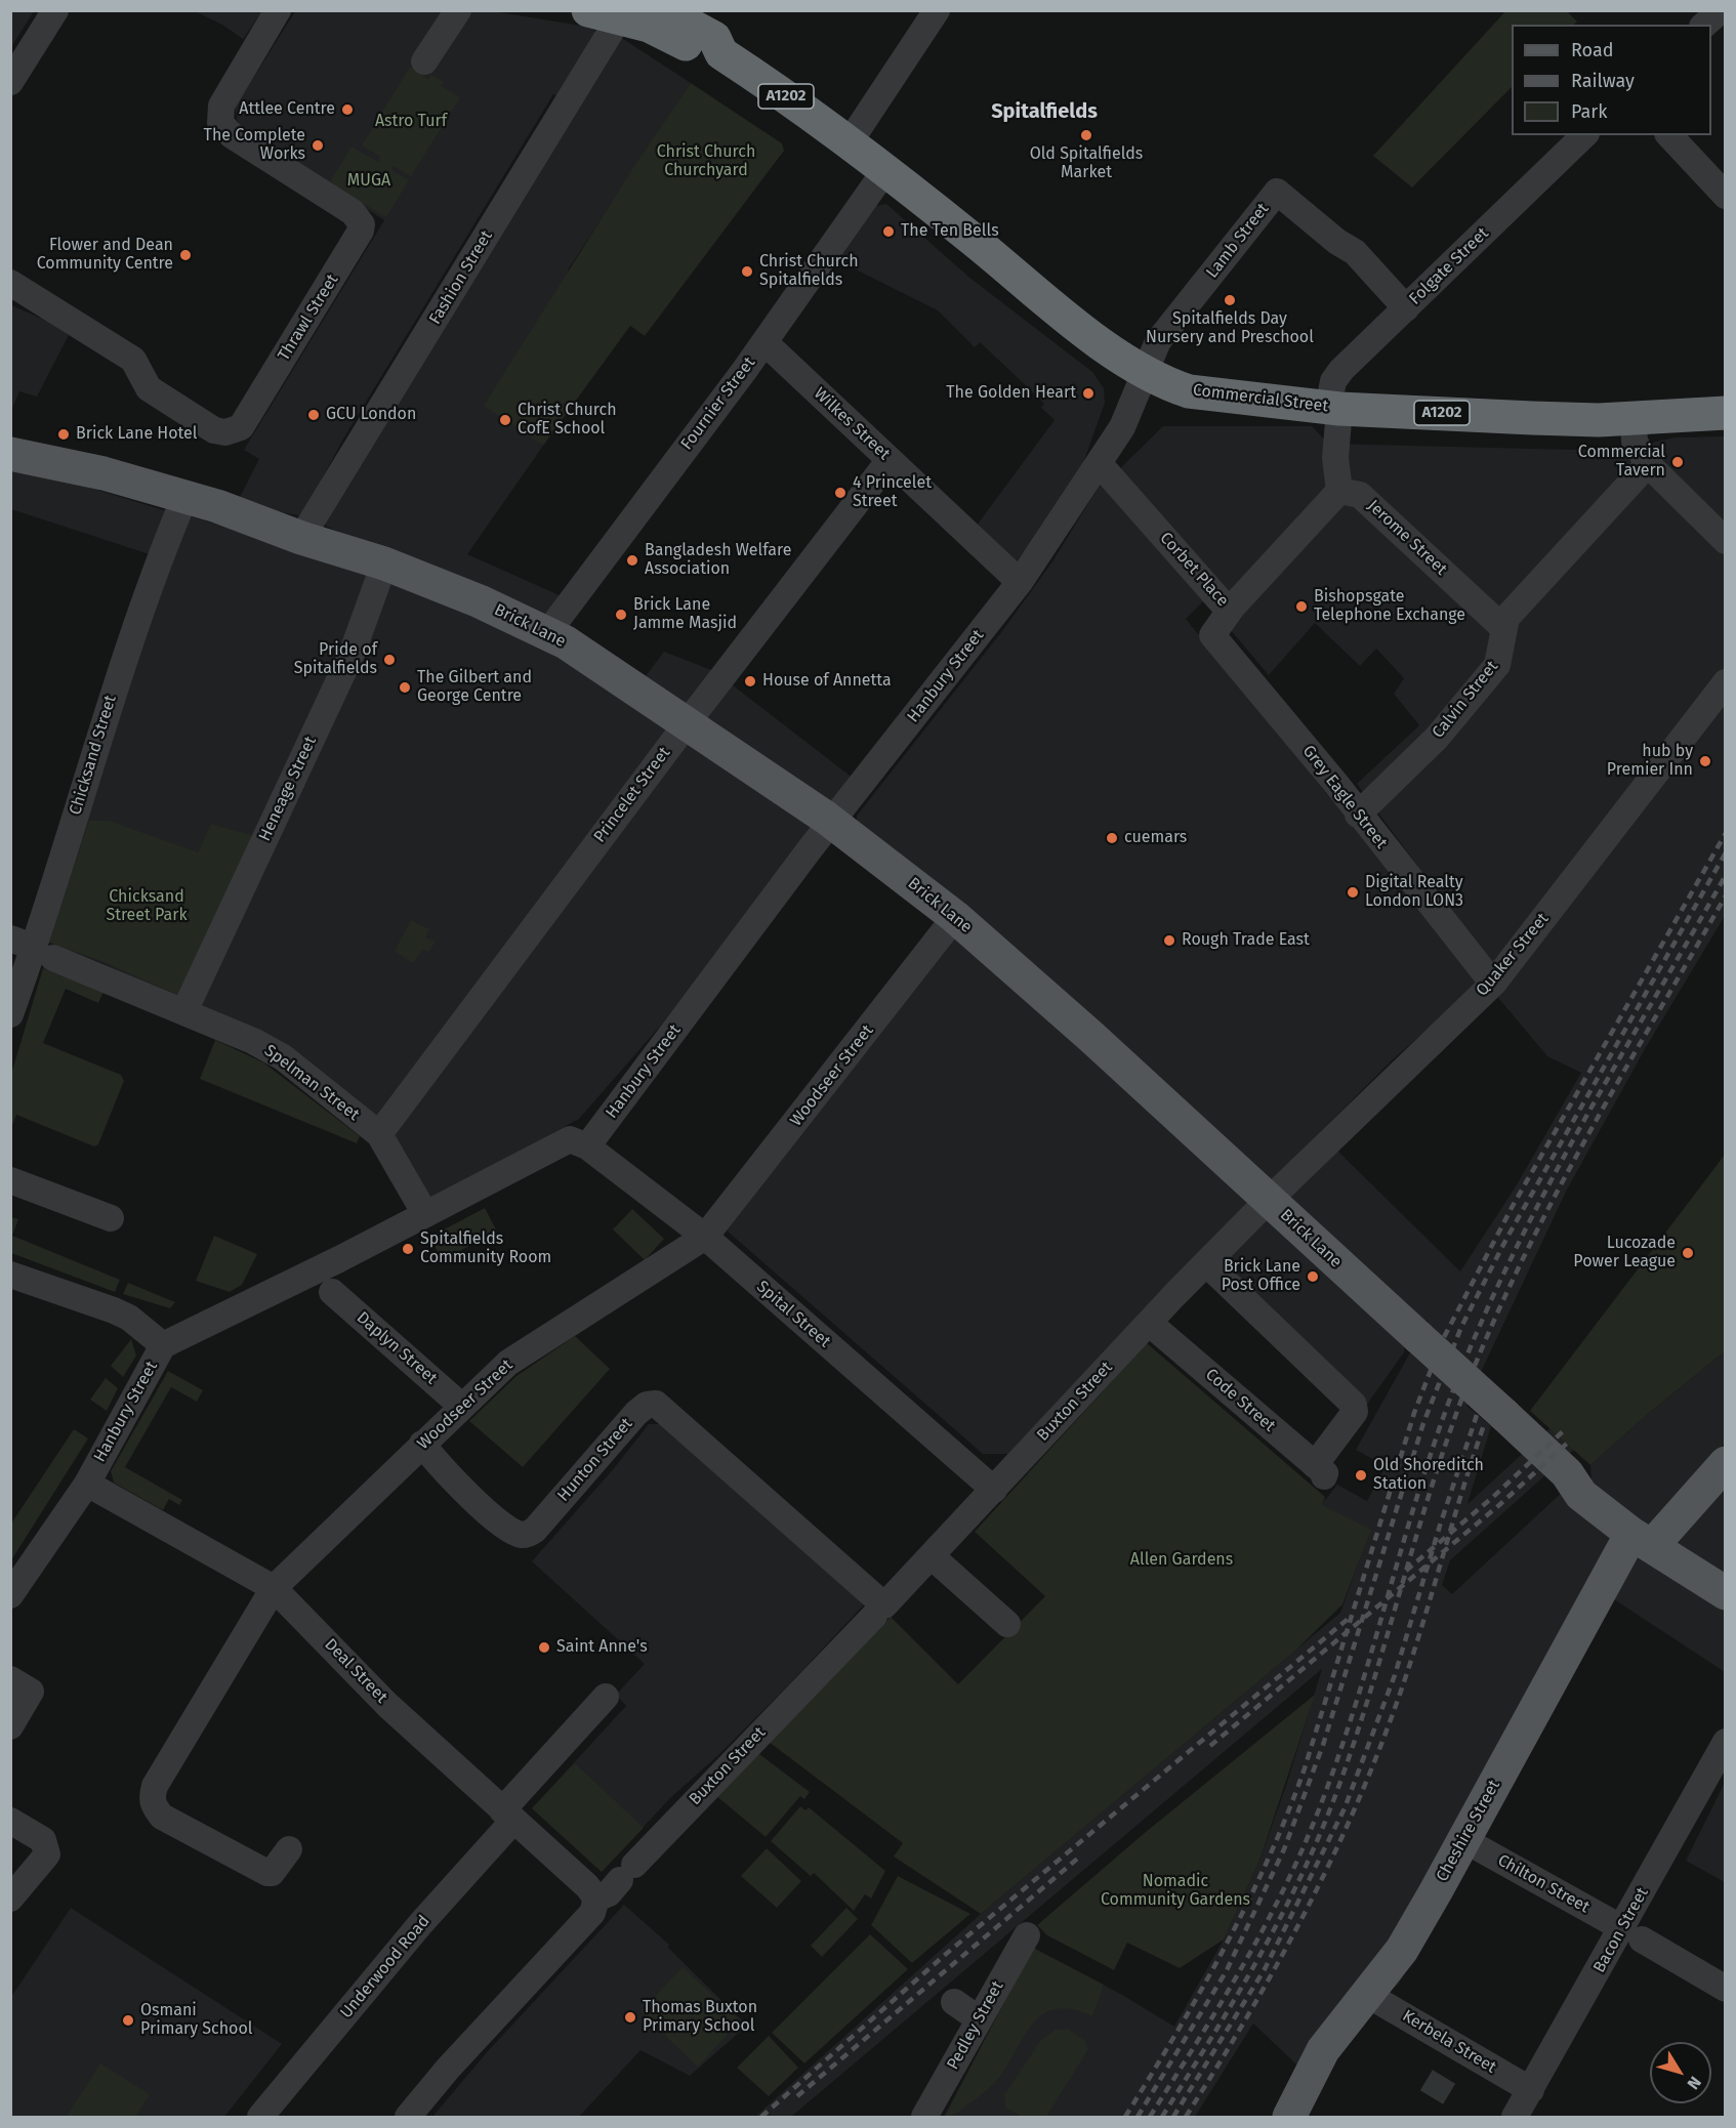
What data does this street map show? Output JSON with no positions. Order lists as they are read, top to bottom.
{
  "streets": {
    "highway": ["A1202", "Commercial Street"],
    "main road": ["Brick Lane", "Cheshire Street"],
    "street": [
      "Lamb Street",
      "Folgate Street",
      "Fashion Street",
      "Thrawl Street",
      "Fournier Street",
      "Wilkes Street",
      "Jerome Street",
      "Corbet Place",
      "Hanbury Street",
      "Calvin Street",
      "Chicksand Street",
      "Heneage Street",
      "Princelet Street",
      "Grey Eagle Street",
      "Quaker Street",
      "Woodseer Street",
      "Spelman Street",
      "Spital Street",
      "Daplyn Street",
      "Code Street",
      "Buxton Street",
      "Hunton Street",
      "Deal Street",
      "Chilton Street",
      "Bacon Street",
      "Underwood Road",
      "Pedley Street",
      "Kerbela Street"
    ]
  },
  "crossings": [
    ["Lamb Street", "Folgate Street"],
    ["Lamb Street", "Commercial Street"],
    ["Lamb Street", "Hanbury Street"],
    ["Folgate Street", "Commercial Street"],
    ["Fashion Street", "Commercial Street"],
    ["Fashion Street", "Brick Lane"],
    ["Commercial Street", "Fournier Street"],
    ["Commercial Street", "Hanbury Street"],
    ["Fournier Street", "Wilkes Street"],
    ["Fournier Street", "Brick Lane"],
    ["Wilkes Street", "Hanbury Street"],
    ["Wilkes Street", "Princelet Street"],
    ["Jerome Street", "Corbet Place"],
    ["Jerome Street", "Calvin Street"],
    ["Corbet Place", "Hanbury Street"],
    ["Corbet Place", "Grey Eagle Street"],
    ["Brick Lane", "Hanbury Street"],
    ["Brick Lane", "Chicksand Street"],
    ["Brick Lane", "Heneage Street"],
    ["Brick Lane", "Princelet Street"],
    ["Brick Lane", "Quaker Street"],
    ["Brick Lane", "Woodseer Street"],
    ["Brick Lane", "Buxton Street"],
    ["Brick Lane", "Cheshire Street"],
    ["Hanbury Street", "Spelman Street"],
    ["Hanbury Street", "Spital Street"],
    ["Hanbury Street", "Deal Street"],
    ["Calvin Street", "Grey Eagle Street"],
    ["Chicksand Street", "Spelman Street"],
    ["Heneage Street", "Spelman Street"],
    ["Princelet Street", "Spelman Street"],
    ["Grey Eagle Street", "Quaker Street"],
    ["Quaker Street", "Buxton Street"],
    ["Woodseer Street", "Spital Street"],
    ["Woodseer Street", "Daplyn Street"],
    ["Woodseer Street", "Hunton Street"],
    ["Woodseer Street", "Deal Street"],
    ["Spital Street", "Buxton Street"],
    ["Code Street", "Buxton Street"],
    ["Buxton Street", "Hunton Street"],
    ["Buxton Street", "Deal Street"],
    ["Deal Street", "Underwood Road"],
    ["Cheshire Street", "Chilton Street"],
    ["Cheshire Street", "Kerbela Street"],
    ["Chilton Street", "Bacon Street"],
    ["Bacon Street", "Kerbela Street"]
  ],
  "districts": ["Spitalfields"],
  "parks": [
    "Astro Turf",
    "Christ Church Churchyard",
    "MUGA",
    "Chicksand Street Park",
    "Allen Gardens",
    "Nomadic Community Gardens"
  ],
  "places": [
    "Attlee Centre",
    "Old Spitalfields Market",
    "The Complete Works",
    "The Ten Bells",
    "Flower and Dean Community Centre",
    "Christ Church Spitalfields",
    "Spitalfields Day Nursery and Preschool",
    "The Golden Heart",
    "GCU London",
    "Christ Church CofE School",
    "Brick Lane Hotel",
    "Commercial Tavern",
    "4 Princelet Street",
    "Bangladesh Welfare Association",
    "Bishopsgate Telephone Exchange",
    "Brick Lane Jamme Masjid",
    "Pride of Spitalfields",
    "House of Annetta",
    "The Gilbert and George Centre",
    "hub by Premier Inn",
    "cuemars",
    "Digital Realty London LON3",
    "Rough Trade East",
    "Spitalfields Community Room",
    "Lucozade Power League",
    "Brick Lane Post Office",
    "Old Shoreditch Station",
    "Saint Anne's",
    "Thomas Buxton Primary School",
    "Osmani Primary School"
  ],
  "legend": ["Road", "Railway", "Park"],
  "north": "bottom right"
}
